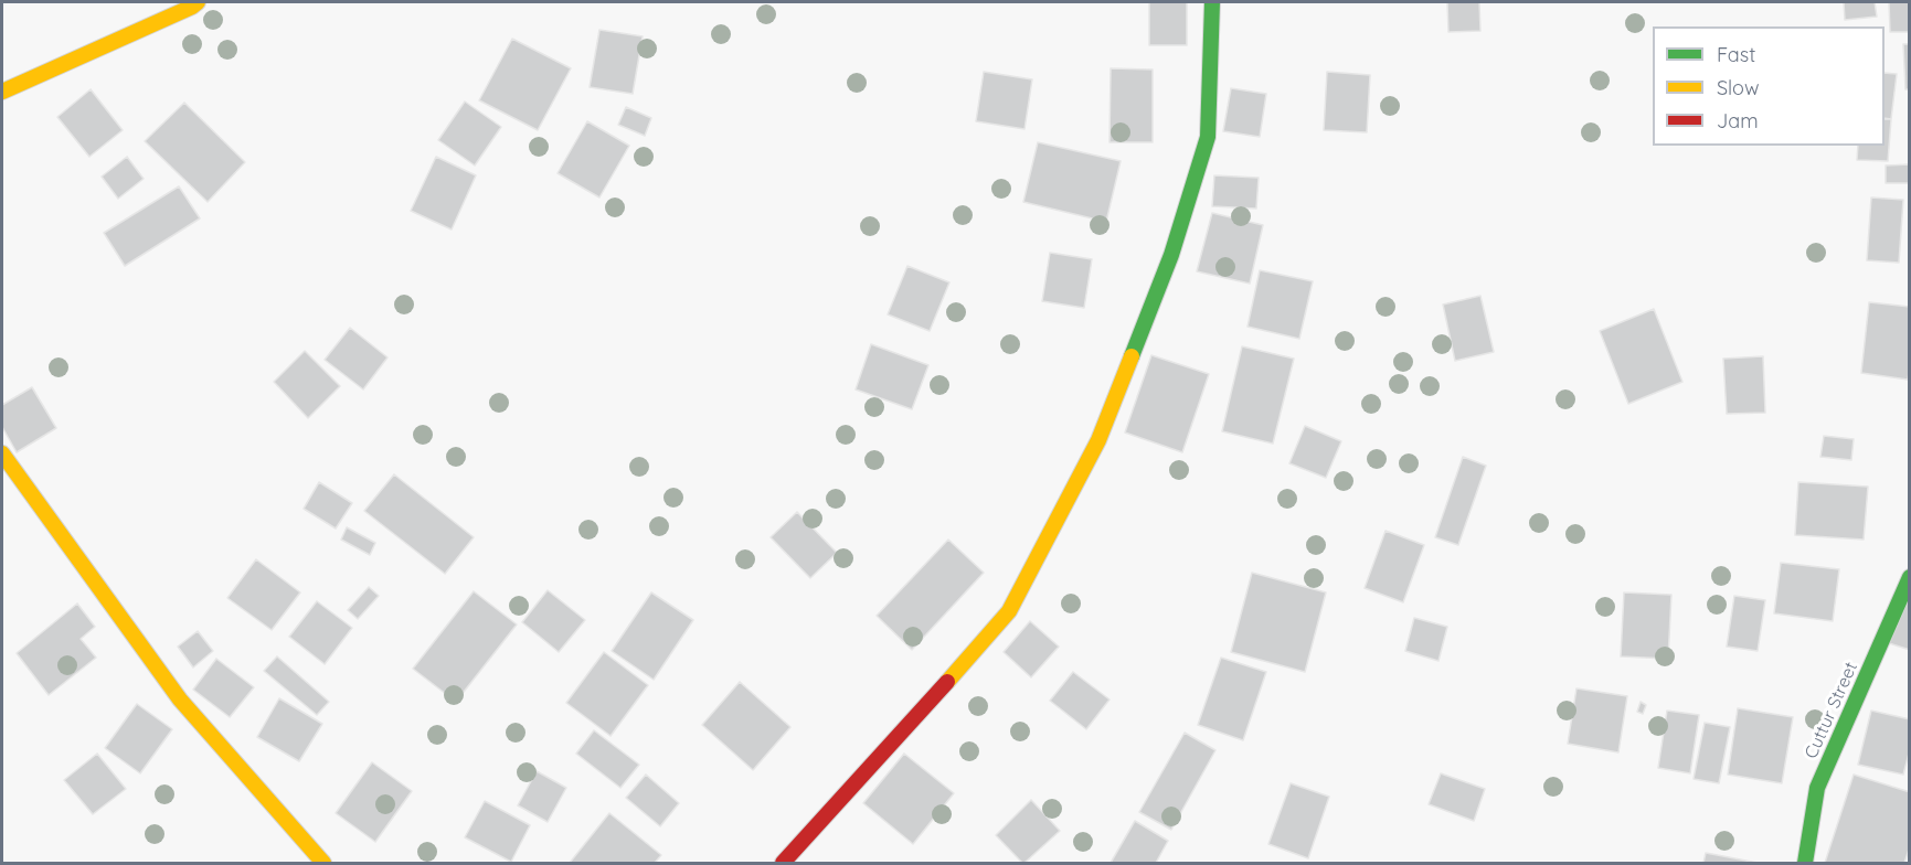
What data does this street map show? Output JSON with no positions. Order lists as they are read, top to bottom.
{
  "streets": {
    "street": ["Cuttur Street"]
  },
  "legend": ["Fast", "Slow", "Jam"]
}
